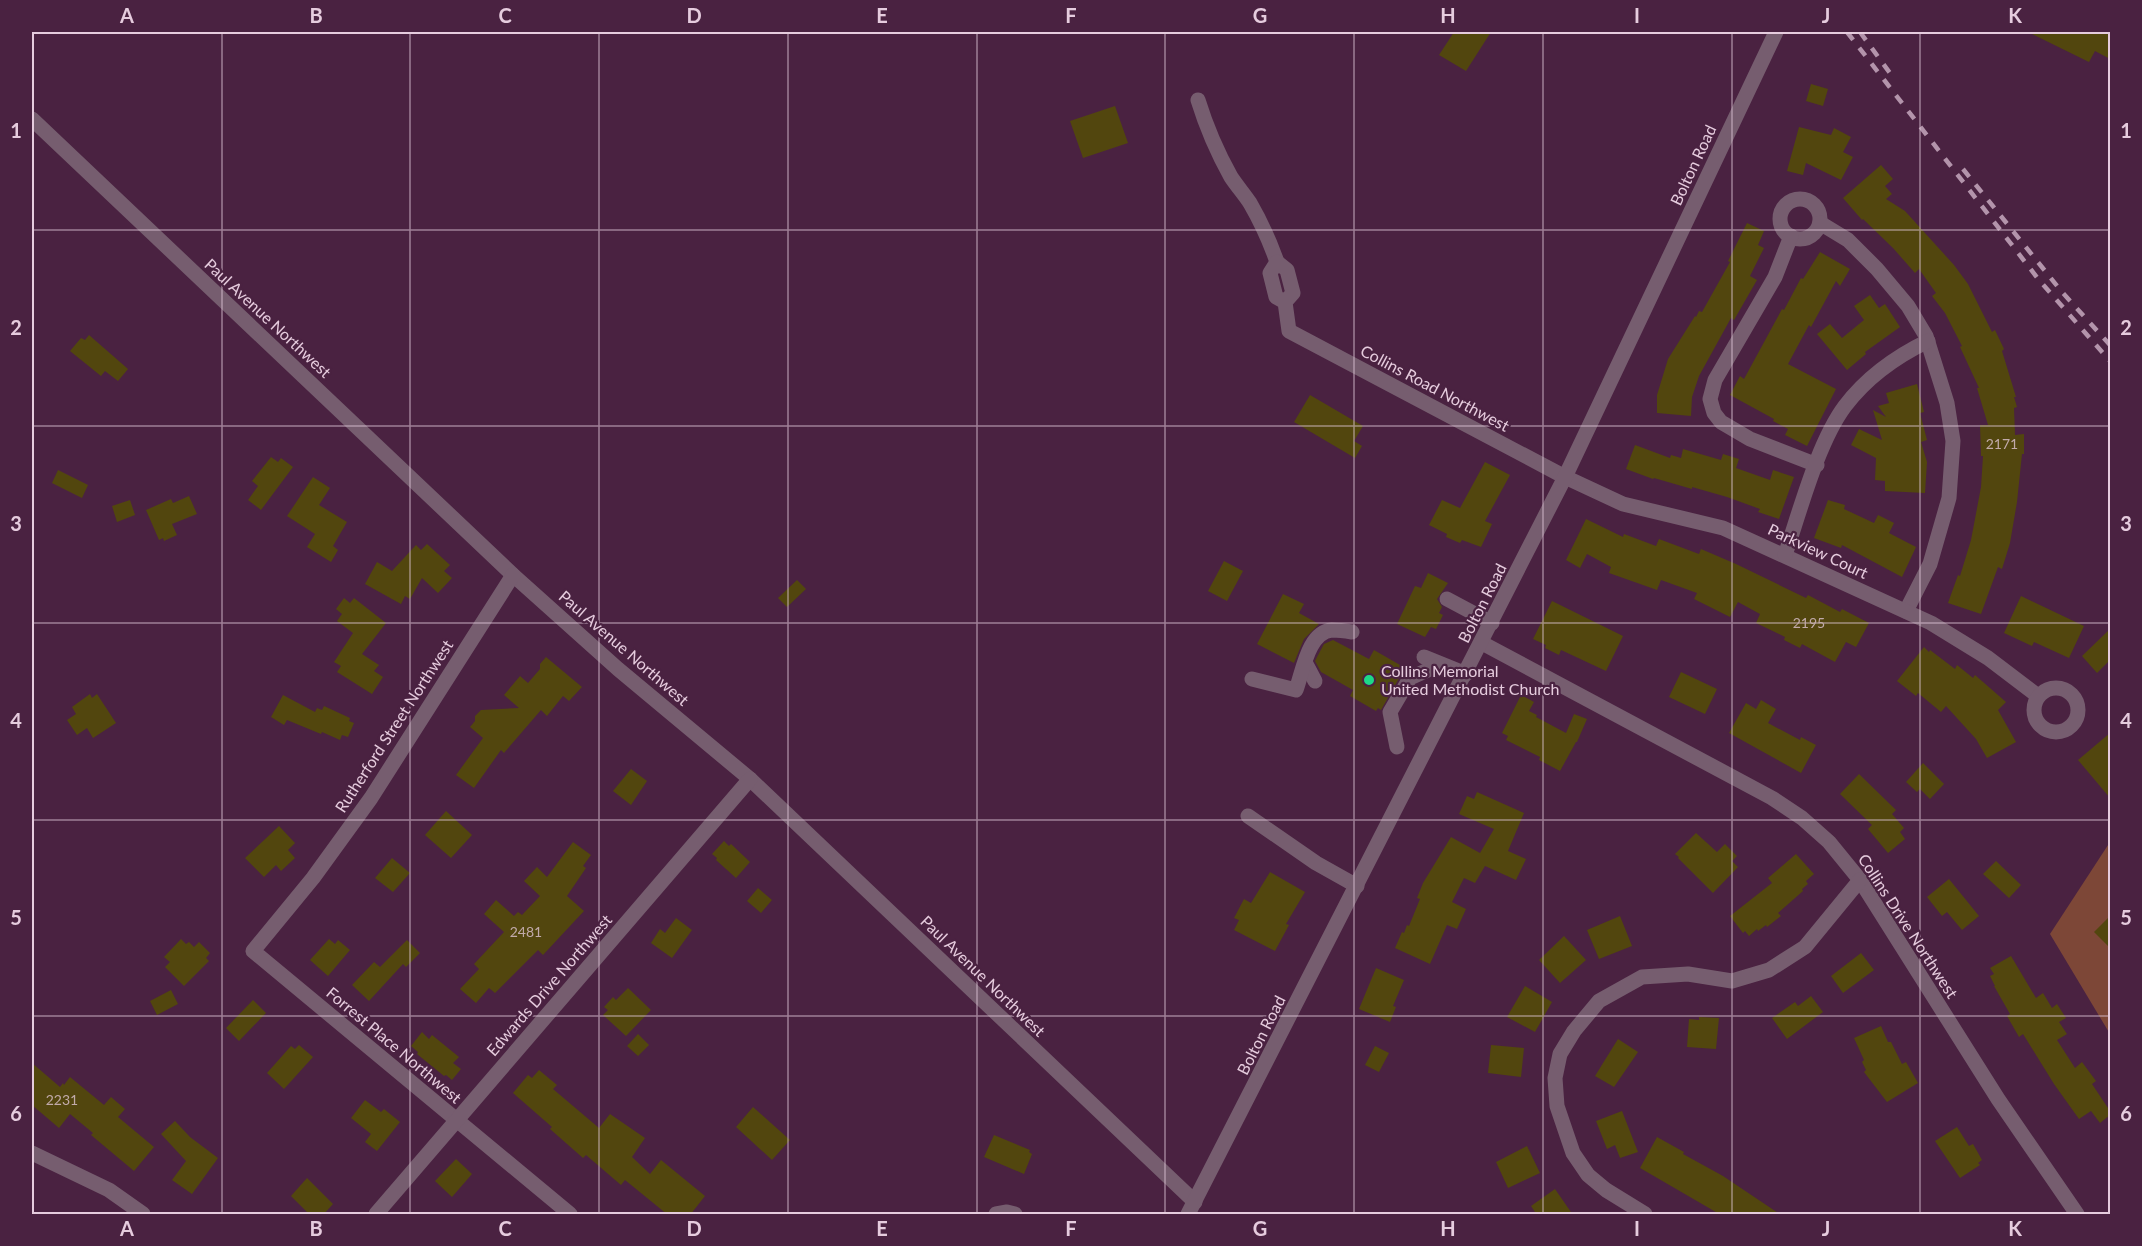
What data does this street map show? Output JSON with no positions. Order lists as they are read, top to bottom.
{
  "streets": {
    "street": [
      "Bolton Road",
      "Paul Avenue Northwest",
      "Collins Road Northwest",
      "Parkview Court",
      "Rutherford Street Northwest",
      "Collins Drive Northwest",
      "Edwards Drive Northwest",
      "Forrest Place Northwest"
    ]
  },
  "crossings": [
    ["Bolton Road", "Paul Avenue Northwest"],
    ["Bolton Road", "Collins Road Northwest"],
    ["Bolton Road", "Parkview Court"],
    ["Bolton Road", "Collins Drive Northwest"],
    ["Paul Avenue Northwest", "Rutherford Street Northwest"],
    ["Paul Avenue Northwest", "Edwards Drive Northwest"],
    ["Collins Road Northwest", "Parkview Court"],
    ["Rutherford Street Northwest", "Forrest Place Northwest"],
    ["Edwards Drive Northwest", "Forrest Place Northwest"]
  ],
  "places": ["Collins Memorial United Methodist Church"],
  "house_numbers": [
    "2171",
    "2195",
    "2481",
    "2231"
  ],
  "grid": {
    "columns": [
      "A",
      "B",
      "C",
      "D",
      "E",
      "F",
      "G",
      "H",
      "I",
      "J",
      "K"
    ],
    "rows": [
      "1",
      "2",
      "3",
      "4",
      "5",
      "6"
    ]
  }
}
